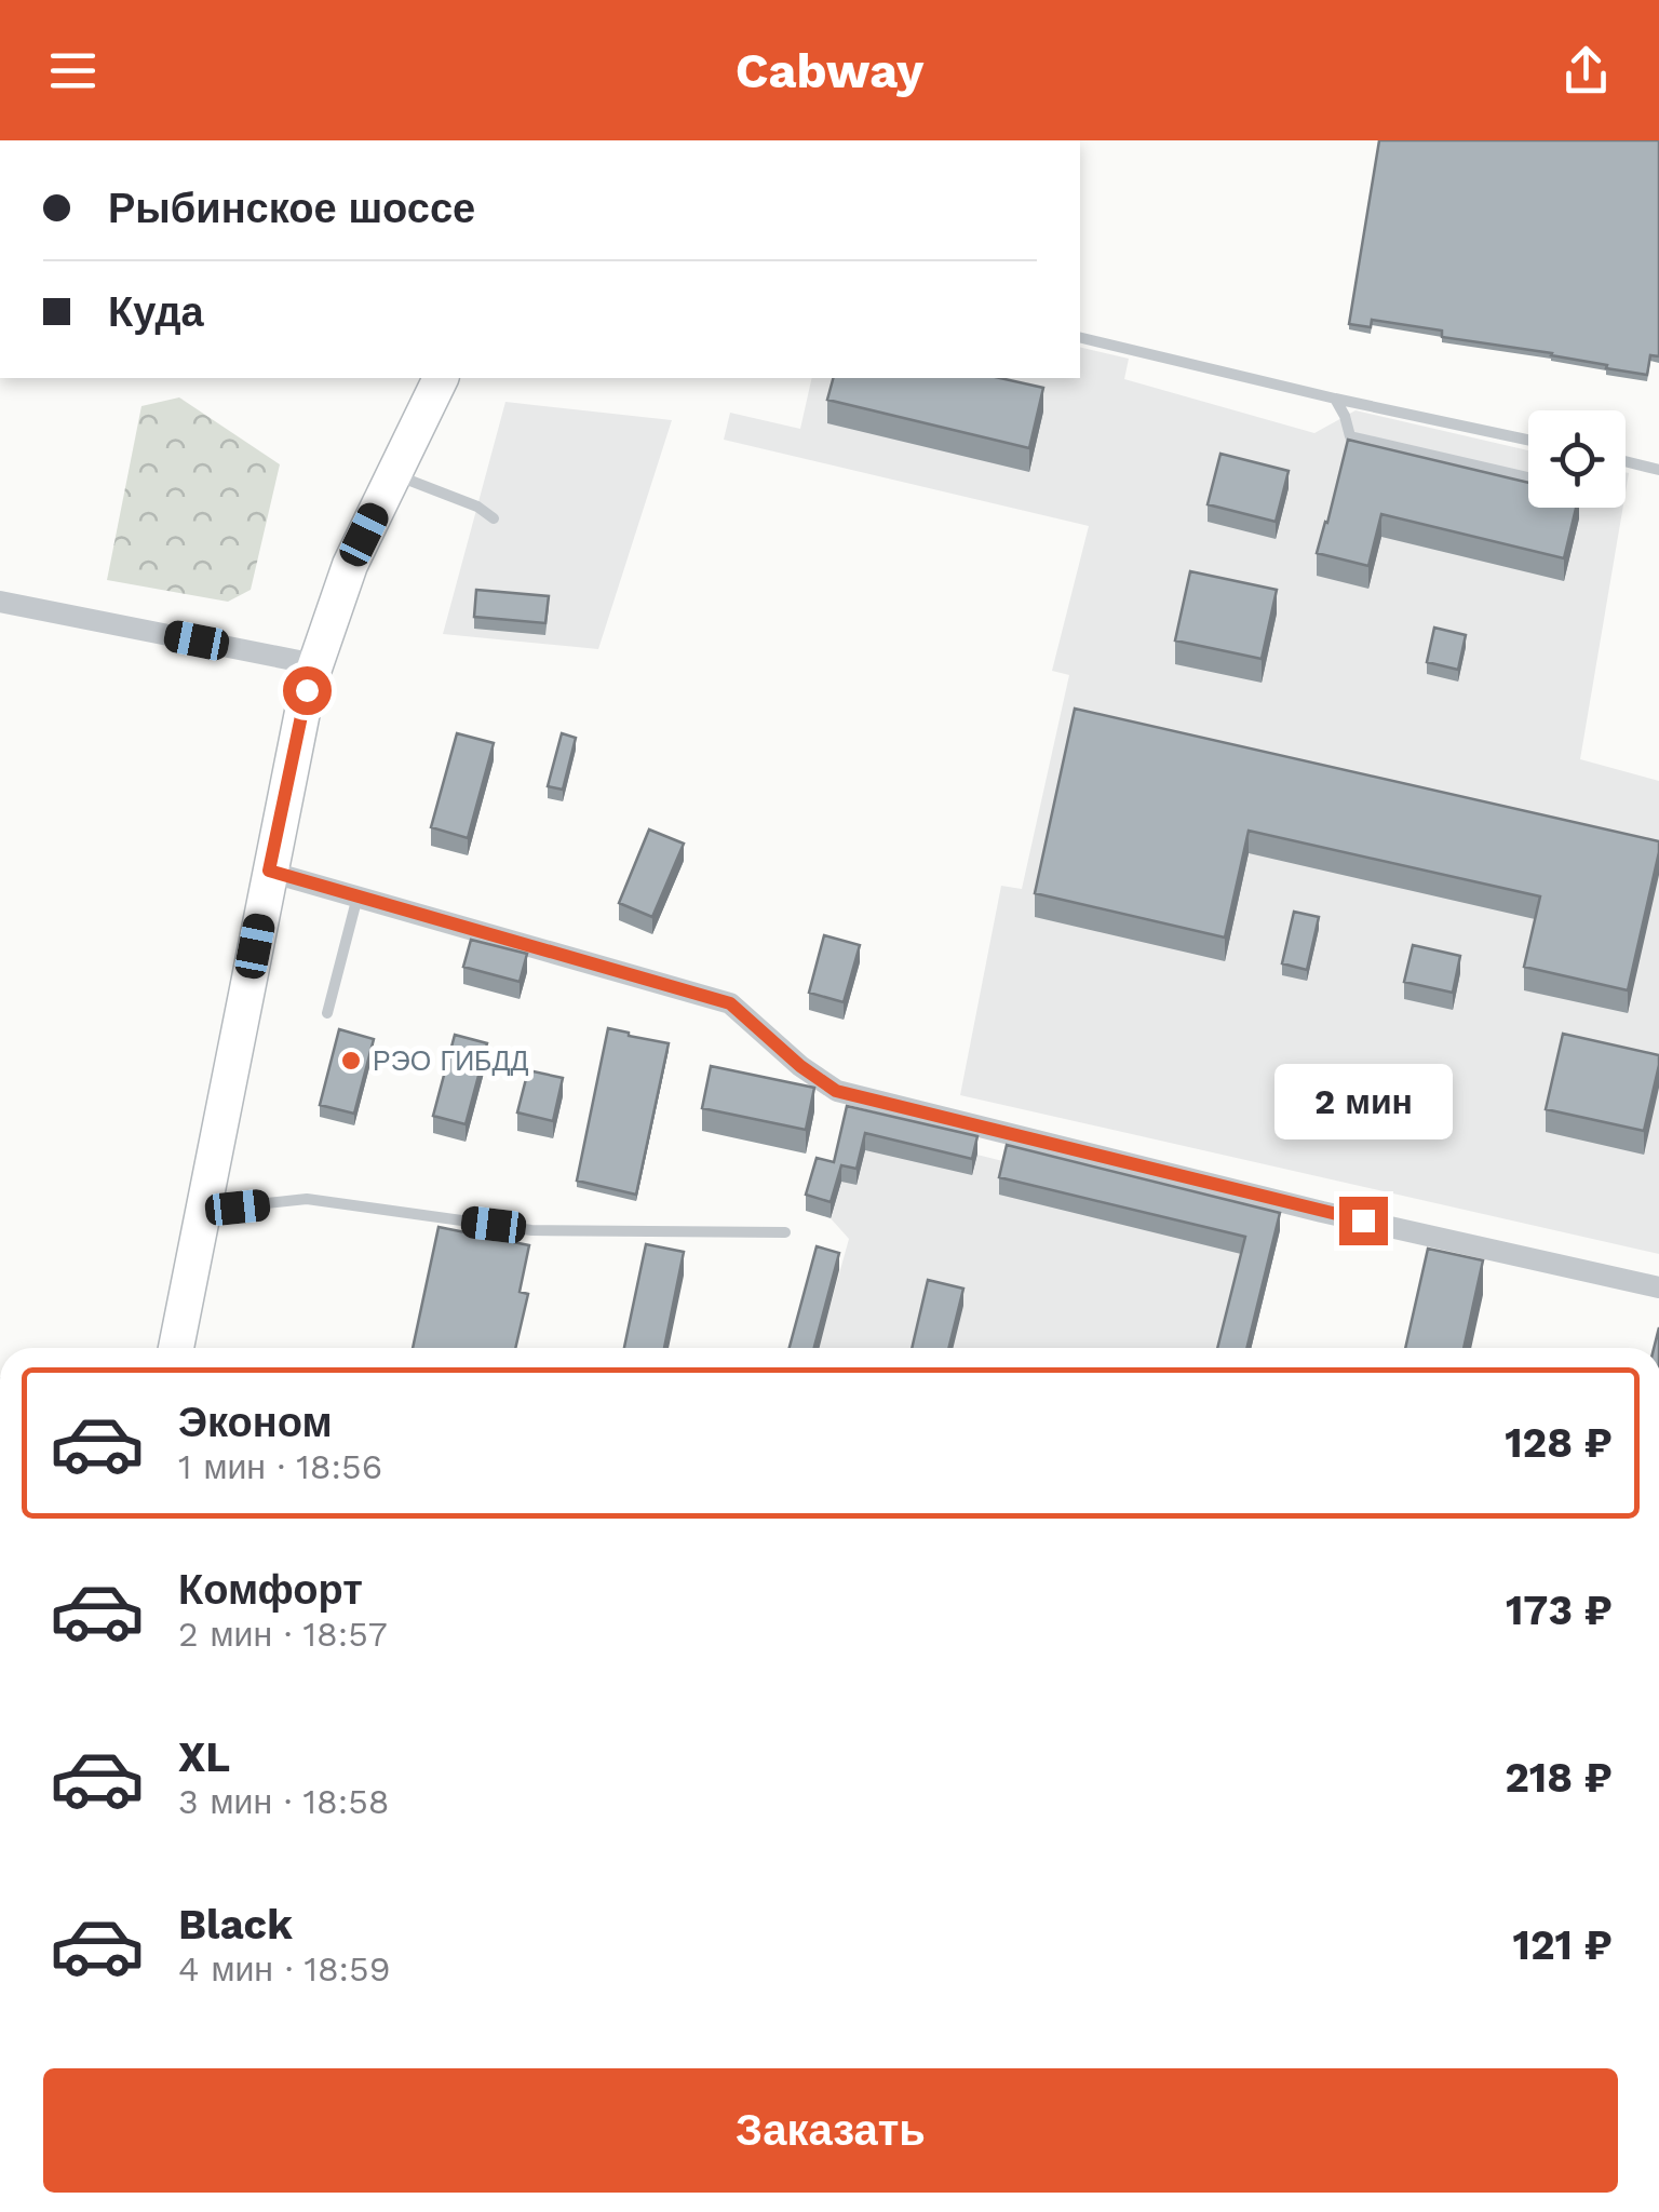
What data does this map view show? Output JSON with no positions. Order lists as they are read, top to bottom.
{
  "places": ["РЭО ГИБДД"],
  "page": {
    "header": "Cabway",
    "banner": ["Рыбинское шоссе", "Куда"],
    "bubble": "2 мин",
    "list": [
      {
        "name": "Эконом",
        "note": "1 мин · 18:56",
        "value": "128 ₽"
      },
      {
        "name": "Комфорт",
        "note": "2 мин · 18:57",
        "value": "173 ₽"
      },
      {
        "name": "XL",
        "note": "3 мин · 18:58",
        "value": "218 ₽"
      },
      {
        "name": "Black",
        "note": "4 мин · 18:59",
        "value": "121 ₽"
      }
    ],
    "buttons": "Заказать"
  }
}
